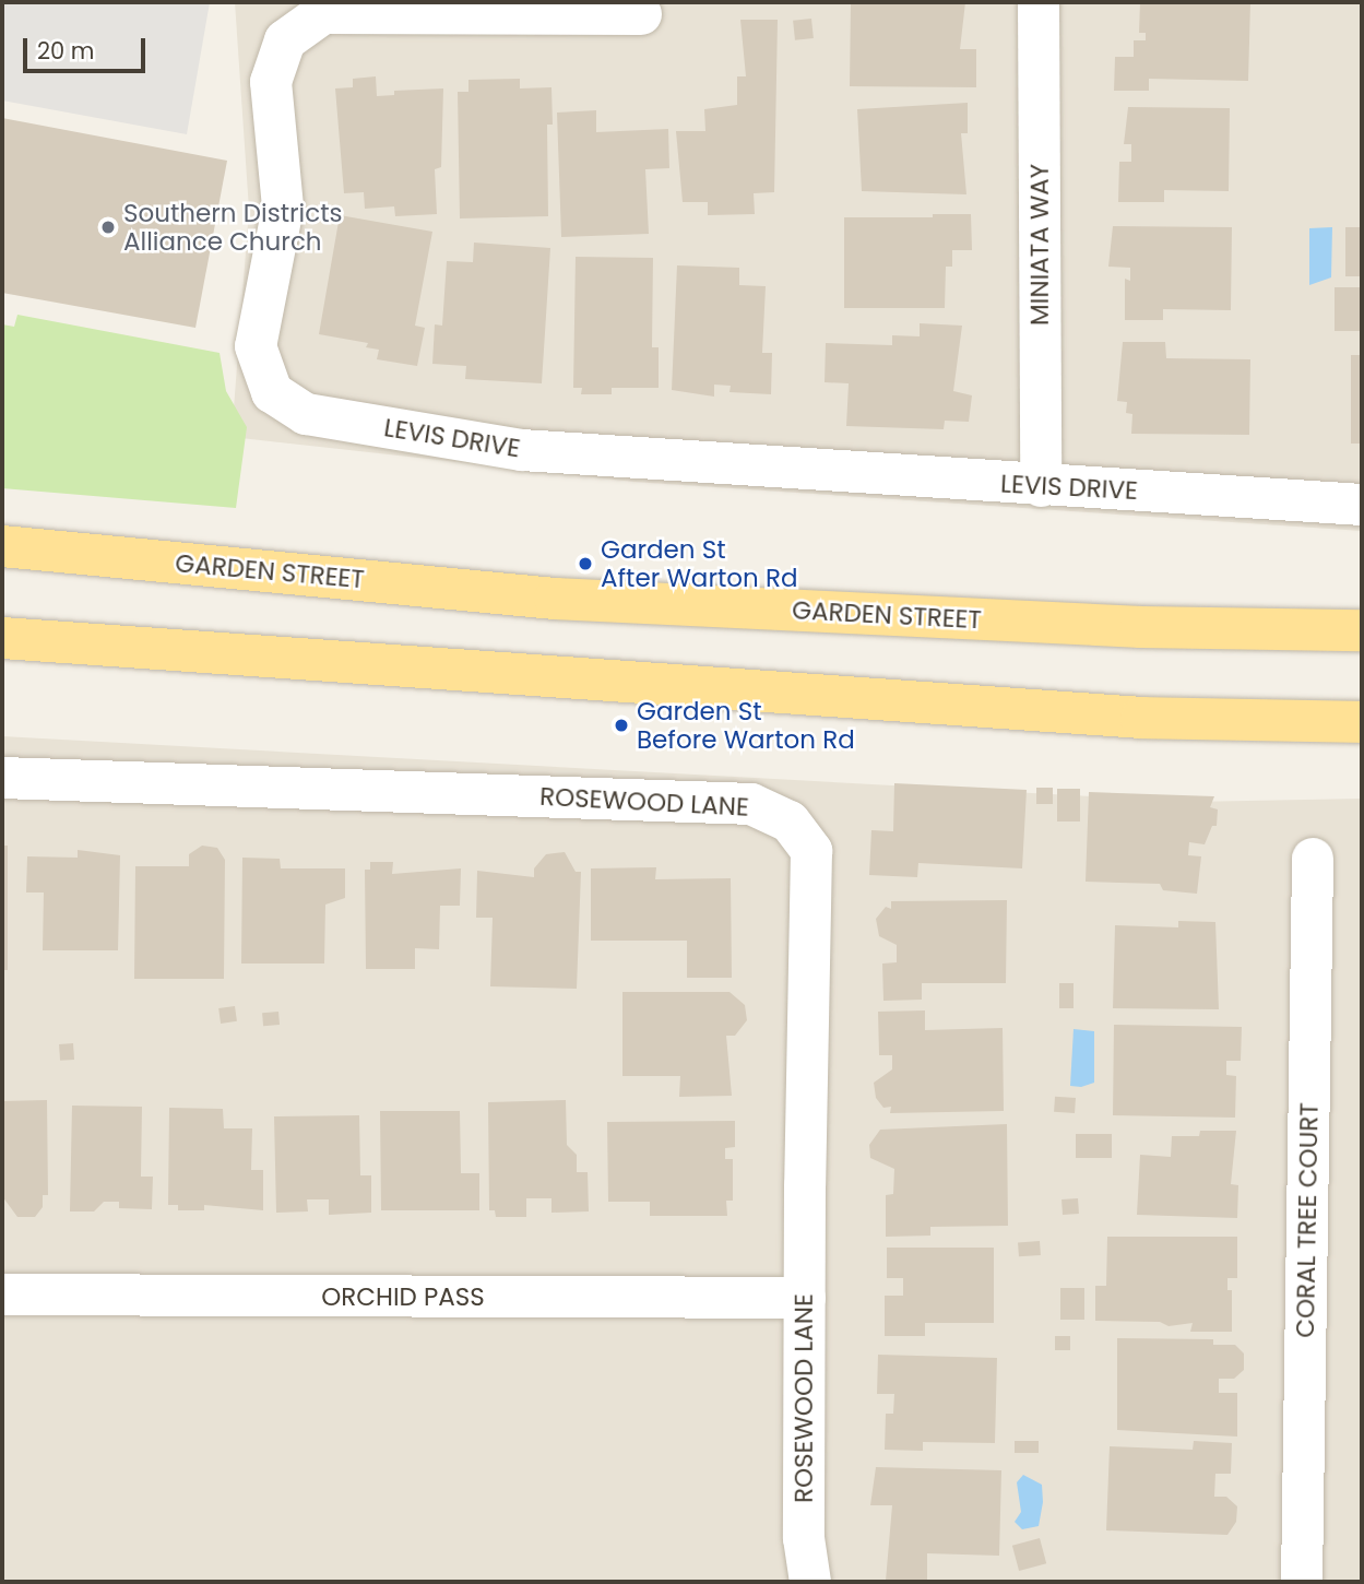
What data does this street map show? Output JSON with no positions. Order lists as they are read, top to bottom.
{
  "streets": {
    "main road": ["GARDEN STREET"],
    "street": [
      "MINIATA WAY",
      "LEVIS DRIVE",
      "ROSEWOOD LANE",
      "CORAL TREE COURT",
      "ORCHID PASS"
    ]
  },
  "crossings": [
    ["MINIATA WAY", "LEVIS DRIVE"],
    ["ROSEWOOD LANE", "ORCHID PASS"]
  ],
  "places": ["Southern Districts Alliance Church", "Garden St After Warton Rd", "Garden St Before Warton Rd"],
  "scale_bar": "20 m"
}
